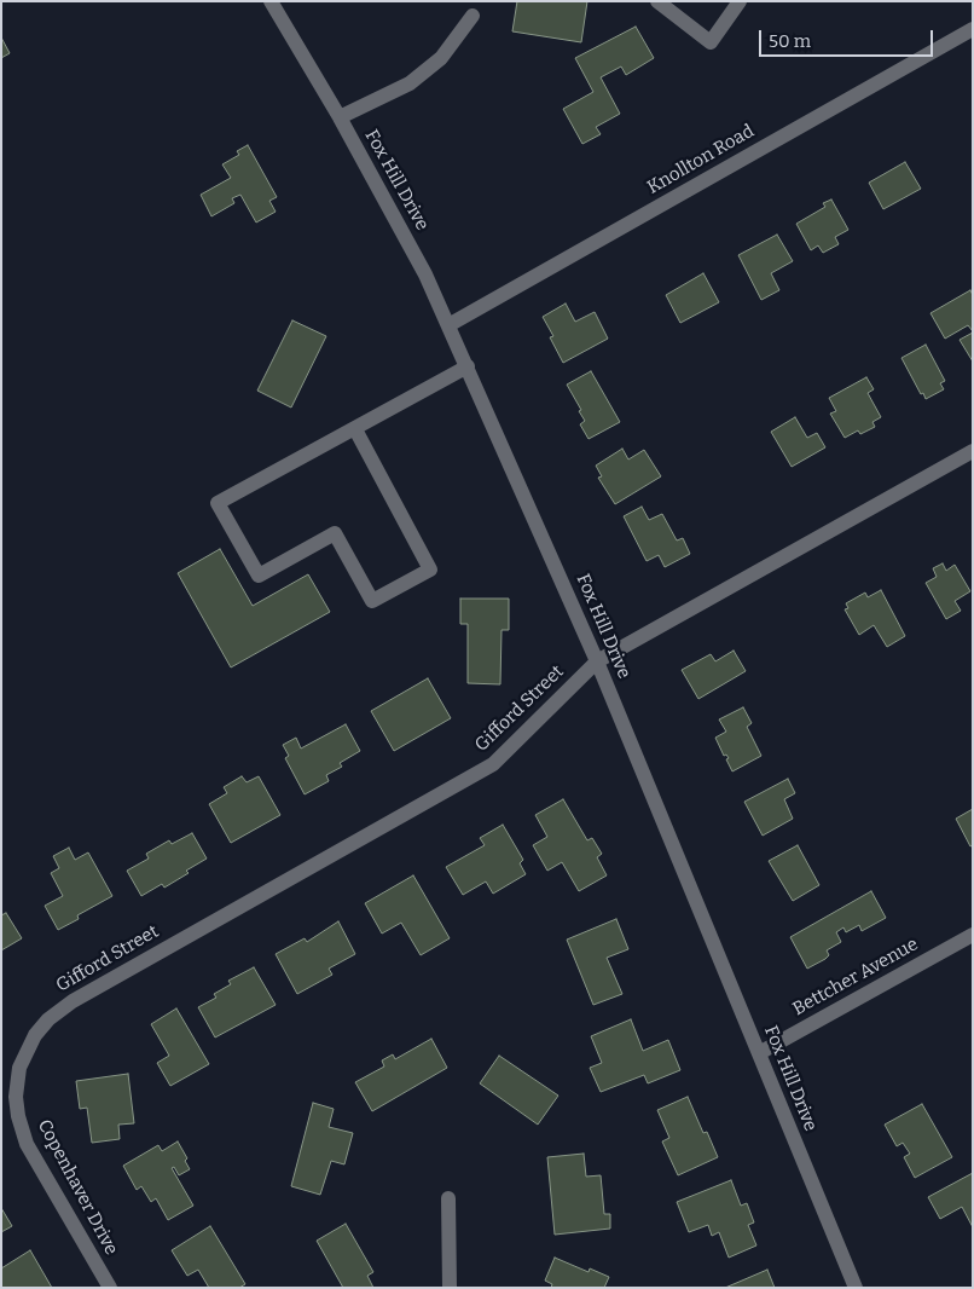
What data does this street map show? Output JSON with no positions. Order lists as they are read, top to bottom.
{
  "streets": {
    "street": [
      "Knollton Road",
      "Fox Hill Drive",
      "Gifford Street",
      "Bettcher Avenue",
      "Copenhaver Drive"
    ]
  },
  "crossings": [
    ["Knollton Road", "Fox Hill Drive"],
    ["Fox Hill Drive", "Gifford Street"],
    ["Fox Hill Drive", "Bettcher Avenue"],
    ["Gifford Street", "Copenhaver Drive"]
  ],
  "scale_bar": "50 m"
}
